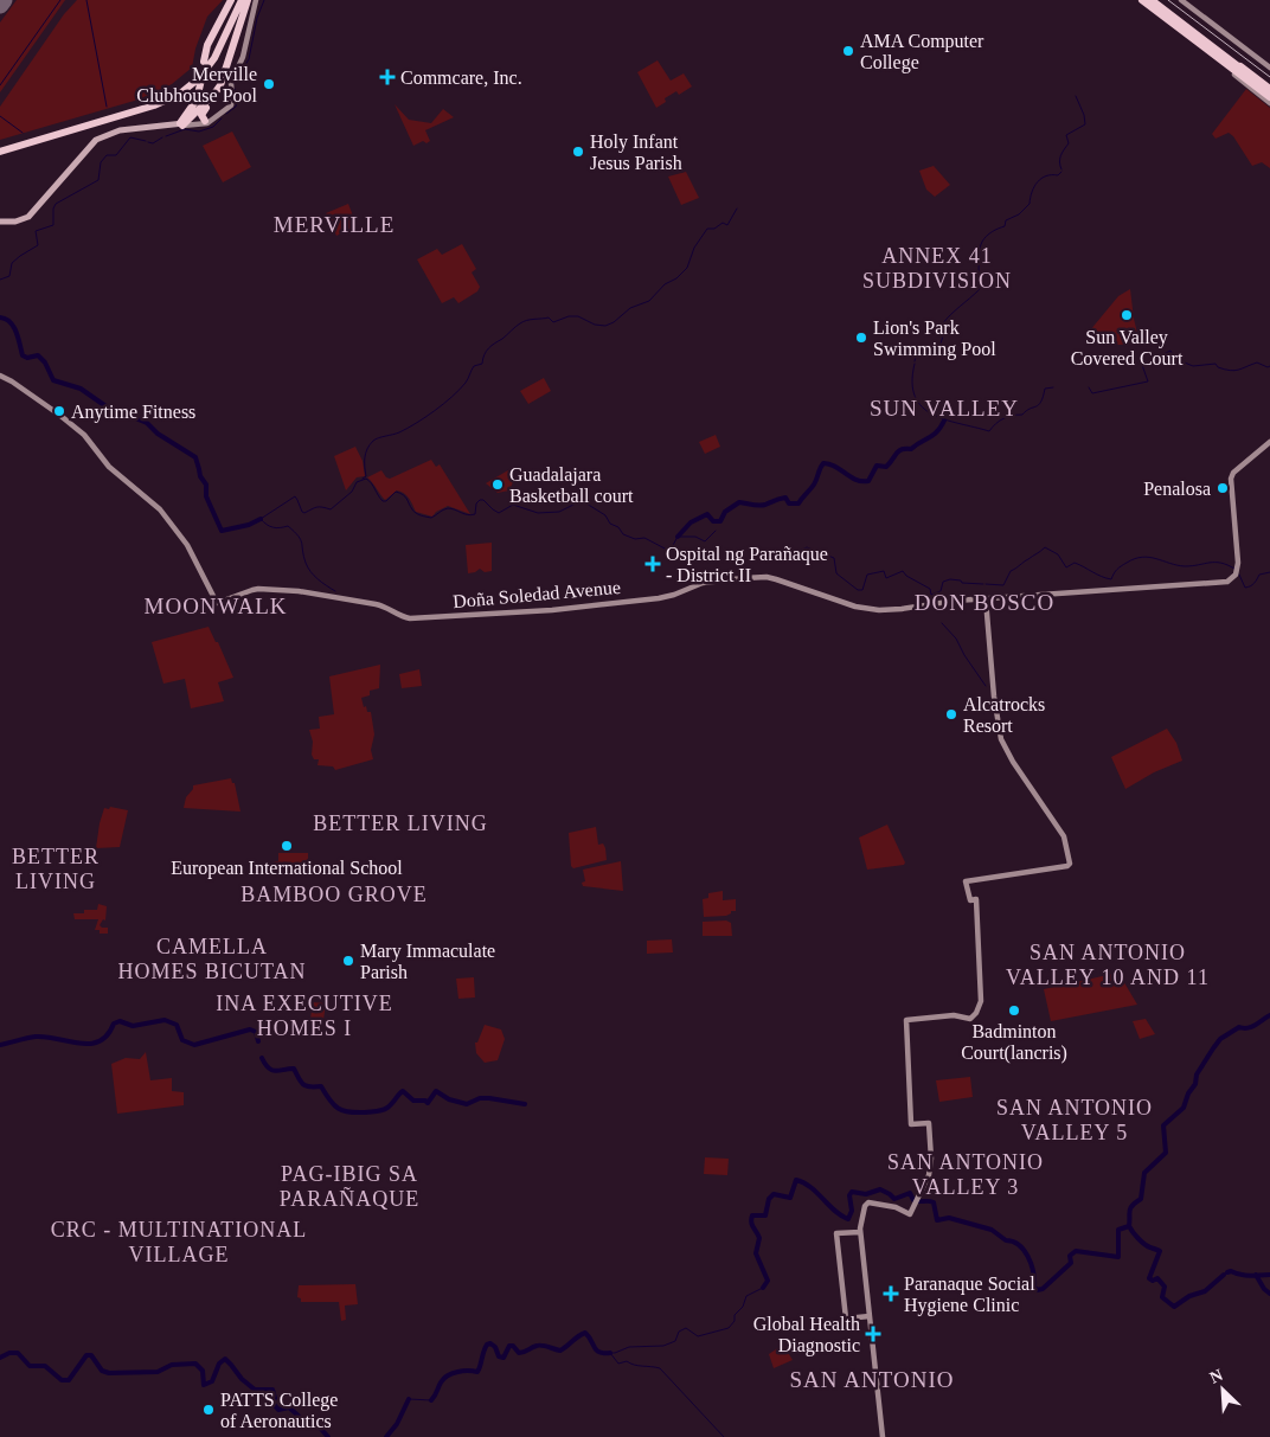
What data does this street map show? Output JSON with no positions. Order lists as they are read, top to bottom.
{
  "streets": {
    "main road": ["Doña Soledad Avenue"]
  },
  "districts": [
    "MERVILLE",
    "ANNEX 41 SUBDIVISION",
    "SUN VALLEY",
    "DON BOSCO",
    "MOONWALK",
    "BETTER LIVING",
    "BETTER LIVING",
    "BAMBOO GROVE",
    "CAMELLA HOMES BICUTAN",
    "SAN ANTONIO VALLEY 10 AND 11",
    "INA EXECUTIVE HOMES I",
    "SAN ANTONIO VALLEY 5",
    "SAN ANTONIO VALLEY 3",
    "PAG-IBIG SA PARAÑAQUE",
    "CRC - MULTINATIONAL VILLAGE",
    "SAN ANTONIO"
  ],
  "places": {
    "other": [
      "AMA Computer College",
      "Merville Clubhouse Pool",
      "Holy Infant Jesus Parish",
      "Sun Valley Covered Court",
      "Lion's Park Swimming Pool",
      "Anytime Fitness",
      "Guadalajara Basketball court",
      "Penalosa",
      "Alcatrocks Resort",
      "European International School",
      "Mary Immaculate Parish",
      "Badminton Court(lancris)",
      "PATTS College of Aeronautics"
    ],
    "health": [
      "Commcare, Inc.",
      "Ospital ng Parañaque - District II",
      "Paranaque Social Hygiene Clinic",
      "Global Health Diagnostic"
    ]
  },
  "north": "top left"
}
